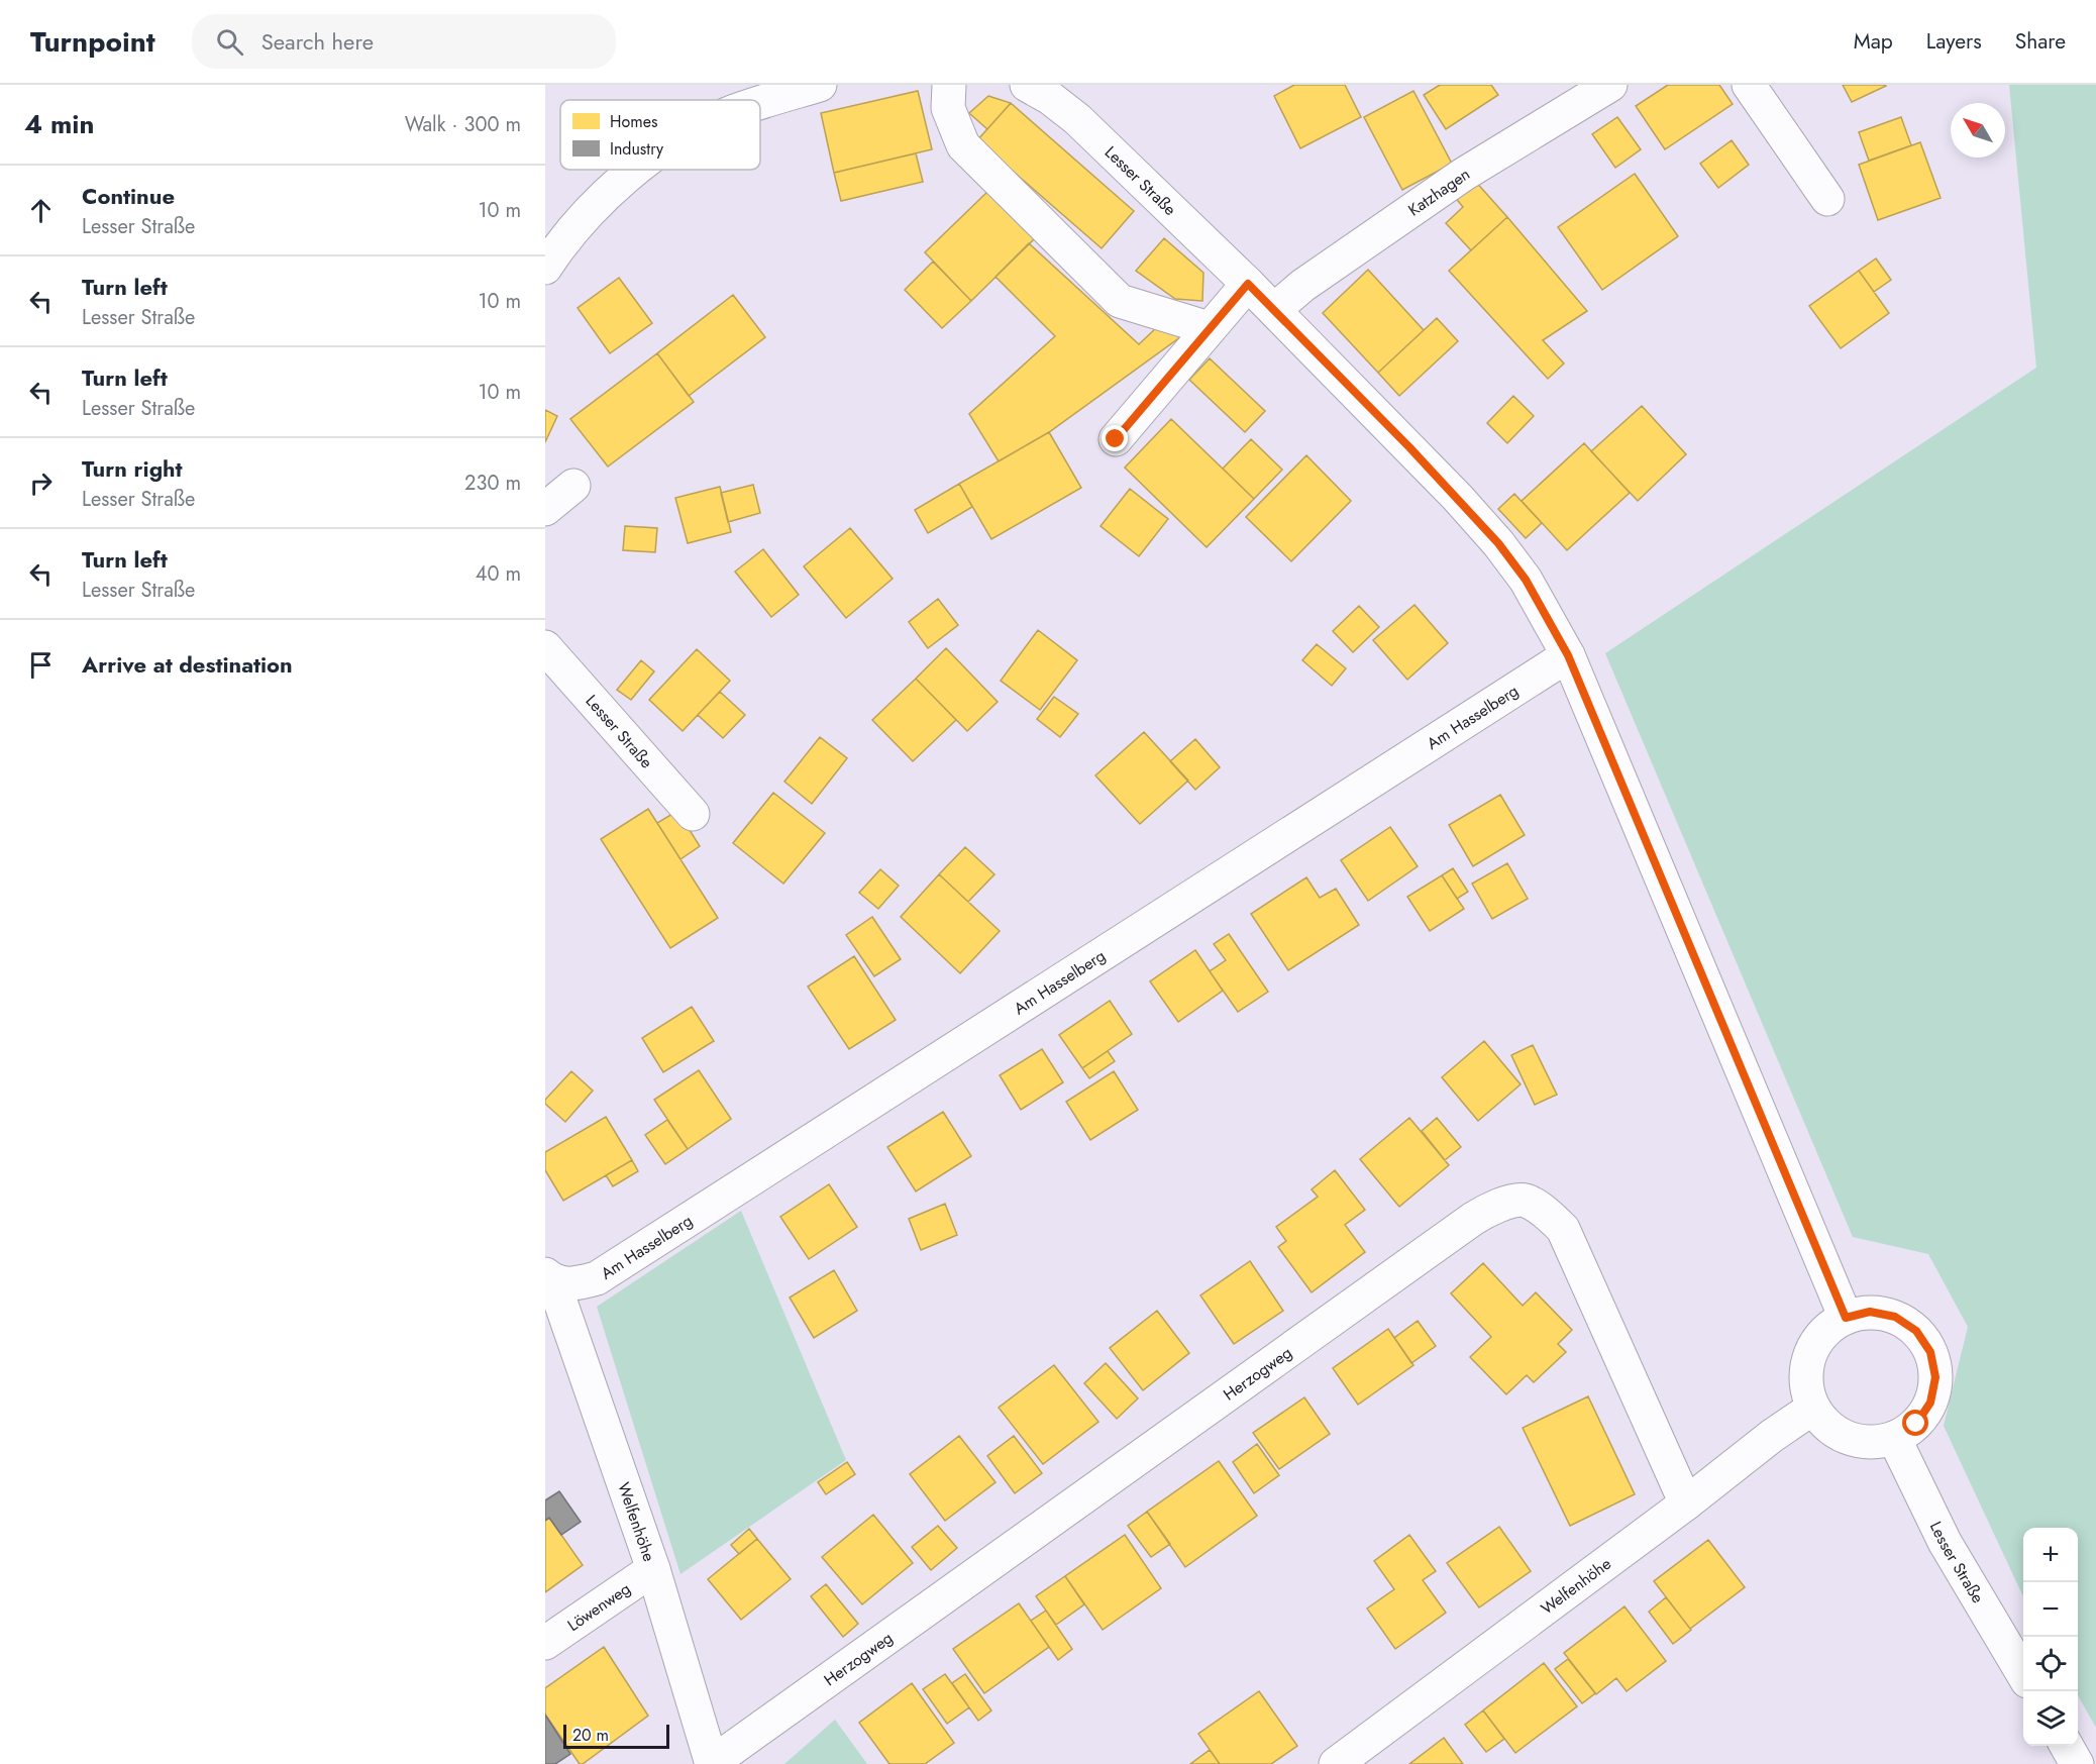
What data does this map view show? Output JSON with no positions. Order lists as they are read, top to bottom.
{
  "streets": {
    "street": [
      "Lesser Straße",
      "Katzhagen",
      "Am Hasselberg",
      "Herzogweg",
      "Welfenhöhe",
      "Löwenweg"
    ]
  },
  "crossings": [
    ["Lesser Straße", "Katzhagen"],
    ["Lesser Straße", "Am Hasselberg"],
    ["Lesser Straße", "Welfenhöhe"],
    ["Am Hasselberg", "Welfenhöhe"],
    ["Herzogweg", "Welfenhöhe"],
    ["Welfenhöhe", "Löwenweg"]
  ],
  "legend": ["Homes", "Industry"],
  "scale_bar": "20 m",
  "north": "top left",
  "page": {
    "header": "Turnpoint",
    "search": "Search here",
    "nav": ["Map", "Layers", "Share"],
    "heading": ["4 min", "Walk · 300 m"],
    "list": [
      ["Continue", "Lesser Straße", "10 m"],
      ["Turn left", "Lesser Straße", "10 m"],
      ["Turn left", "Lesser Straße", "10 m"],
      ["Turn right", "Lesser Straße", "230 m"],
      ["Turn left", "Lesser Straße", "40 m"],
      "Arrive at destination"
    ],
    "map_buttons": ["+", "−"],
    "scale": "20 m"
  }
}
